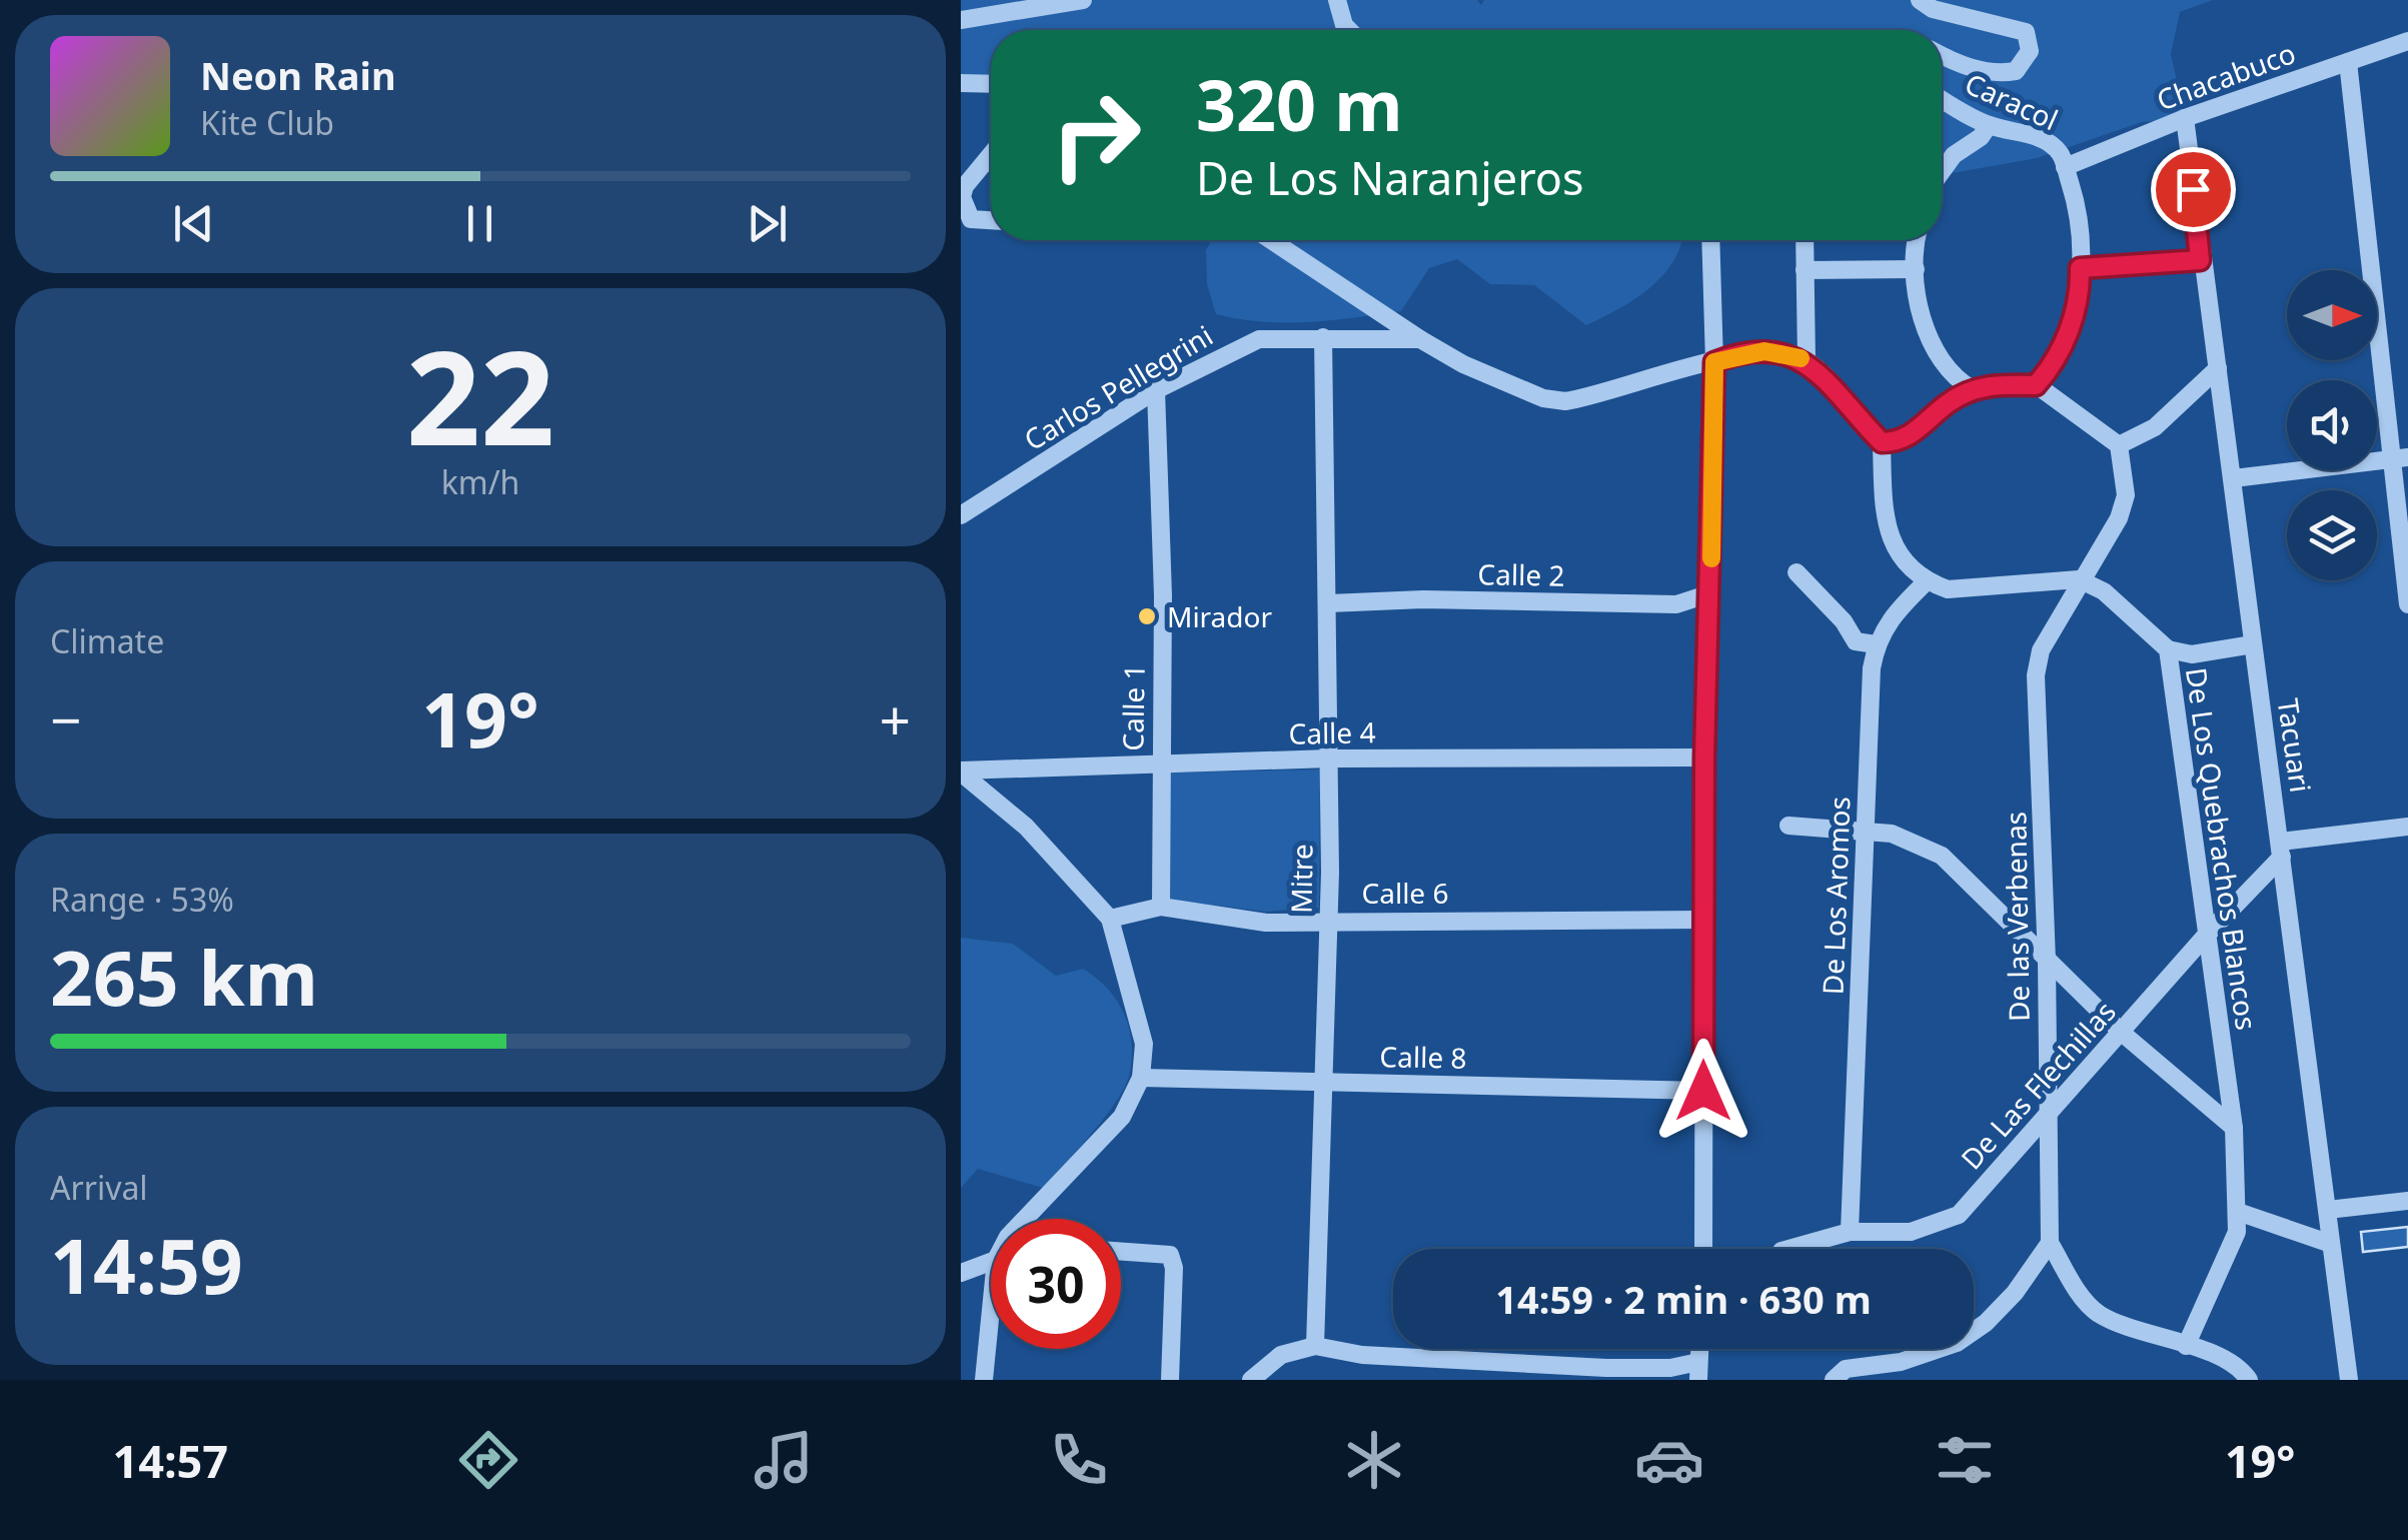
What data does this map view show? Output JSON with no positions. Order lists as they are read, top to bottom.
{
  "streets": {
    "street": [
      "Chacabuco",
      "Caracol",
      "Carlos Pellegrini",
      "Calle 2",
      "Calle 1",
      "Calle 4",
      "Tacuari",
      "De Los Quebrachos Blancos",
      "Mitre",
      "Calle 6",
      "De Los Aromos",
      "De las Verbenas",
      "Calle 8",
      "De Las Flechillas"
    ]
  },
  "crossings": [
    ["Chacabuco", "Caracol"],
    ["Chacabuco", "Tacuari"],
    ["Carlos Pellegrini", "Calle 1"],
    ["Carlos Pellegrini", "Mitre"],
    ["Calle 2", "Mitre"],
    ["Calle 1", "Calle 4"],
    ["Calle 1", "Calle 6"],
    ["Calle 4", "Mitre"],
    ["Tacuari", "De Las Flechillas"],
    ["De Los Quebrachos Blancos", "De Los Aromos"],
    ["De Los Quebrachos Blancos", "De las Verbenas"],
    ["De Los Quebrachos Blancos", "De Las Flechillas"],
    ["Mitre", "Calle 6"],
    ["Mitre", "Calle 8"],
    ["De Los Aromos", "De las Verbenas"],
    ["De Los Aromos", "De Las Flechillas"],
    ["De las Verbenas", "De Las Flechillas"]
  ],
  "places": ["Mirador"],
  "north": "right",
  "page": {
    "turn": ["320 m", "De Los Naranjeros"],
    "song": ["Neon Rain", "Kite Club"],
    "tile": [
      ["22", "km/h"],
      "Climate",
      ["Range · 53%", "265 km"],
      ["Arrival", "14:59"]
    ],
    "heat": ["−", "19°", "+"],
    "limit": "30",
    "trip": "14:59 · 2 min · 630 m",
    "tabs": ["14:57", "19°"]
  }
}
